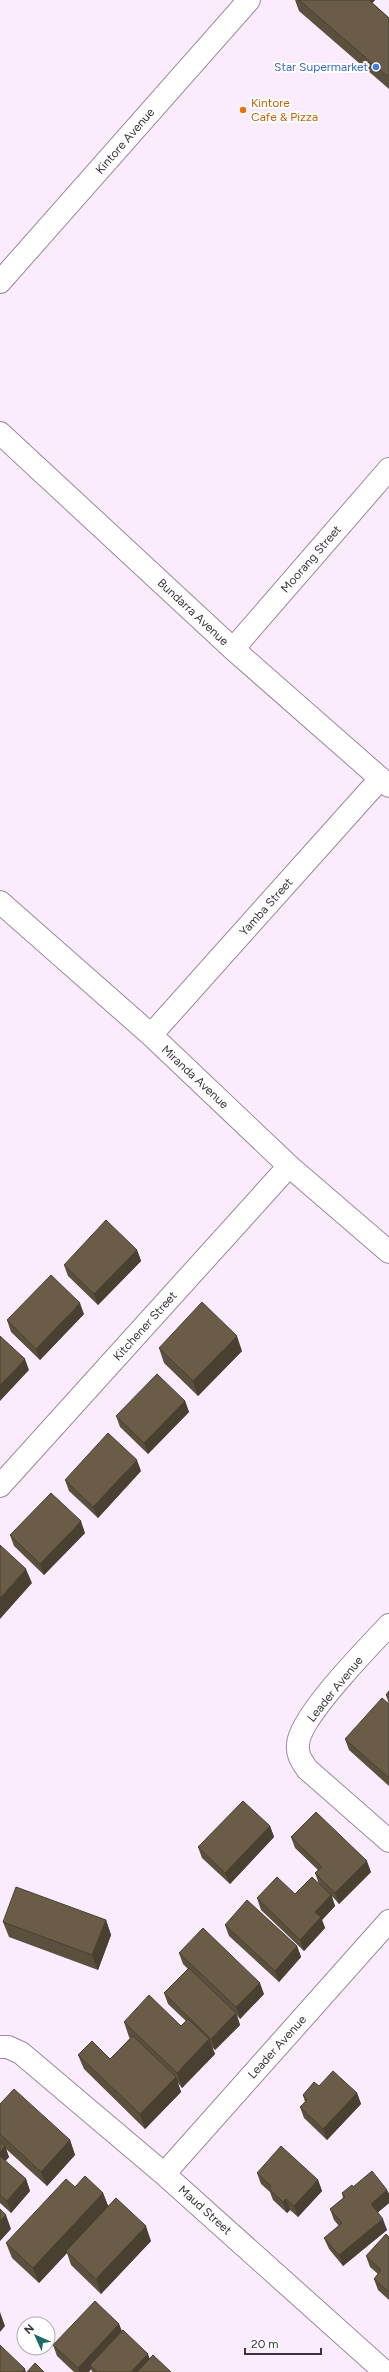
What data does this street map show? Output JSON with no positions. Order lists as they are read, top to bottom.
{
  "streets": {
    "street": [
      "Kintore Avenue",
      "Moorang Street",
      "Bundarra Avenue",
      "Yamba Street",
      "Miranda Avenue",
      "Kitchener Street",
      "Leader Avenue",
      "Maud Street"
    ]
  },
  "crossings": [
    ["Moorang Street", "Bundarra Avenue"],
    ["Bundarra Avenue", "Yamba Street"],
    ["Yamba Street", "Miranda Avenue"],
    ["Miranda Avenue", "Kitchener Street"],
    ["Leader Avenue", "Maud Street"]
  ],
  "places": ["Star Supermarket", "Kintore Cafe & Pizza"],
  "scale_bar": "20 m",
  "north": "top left"
}
